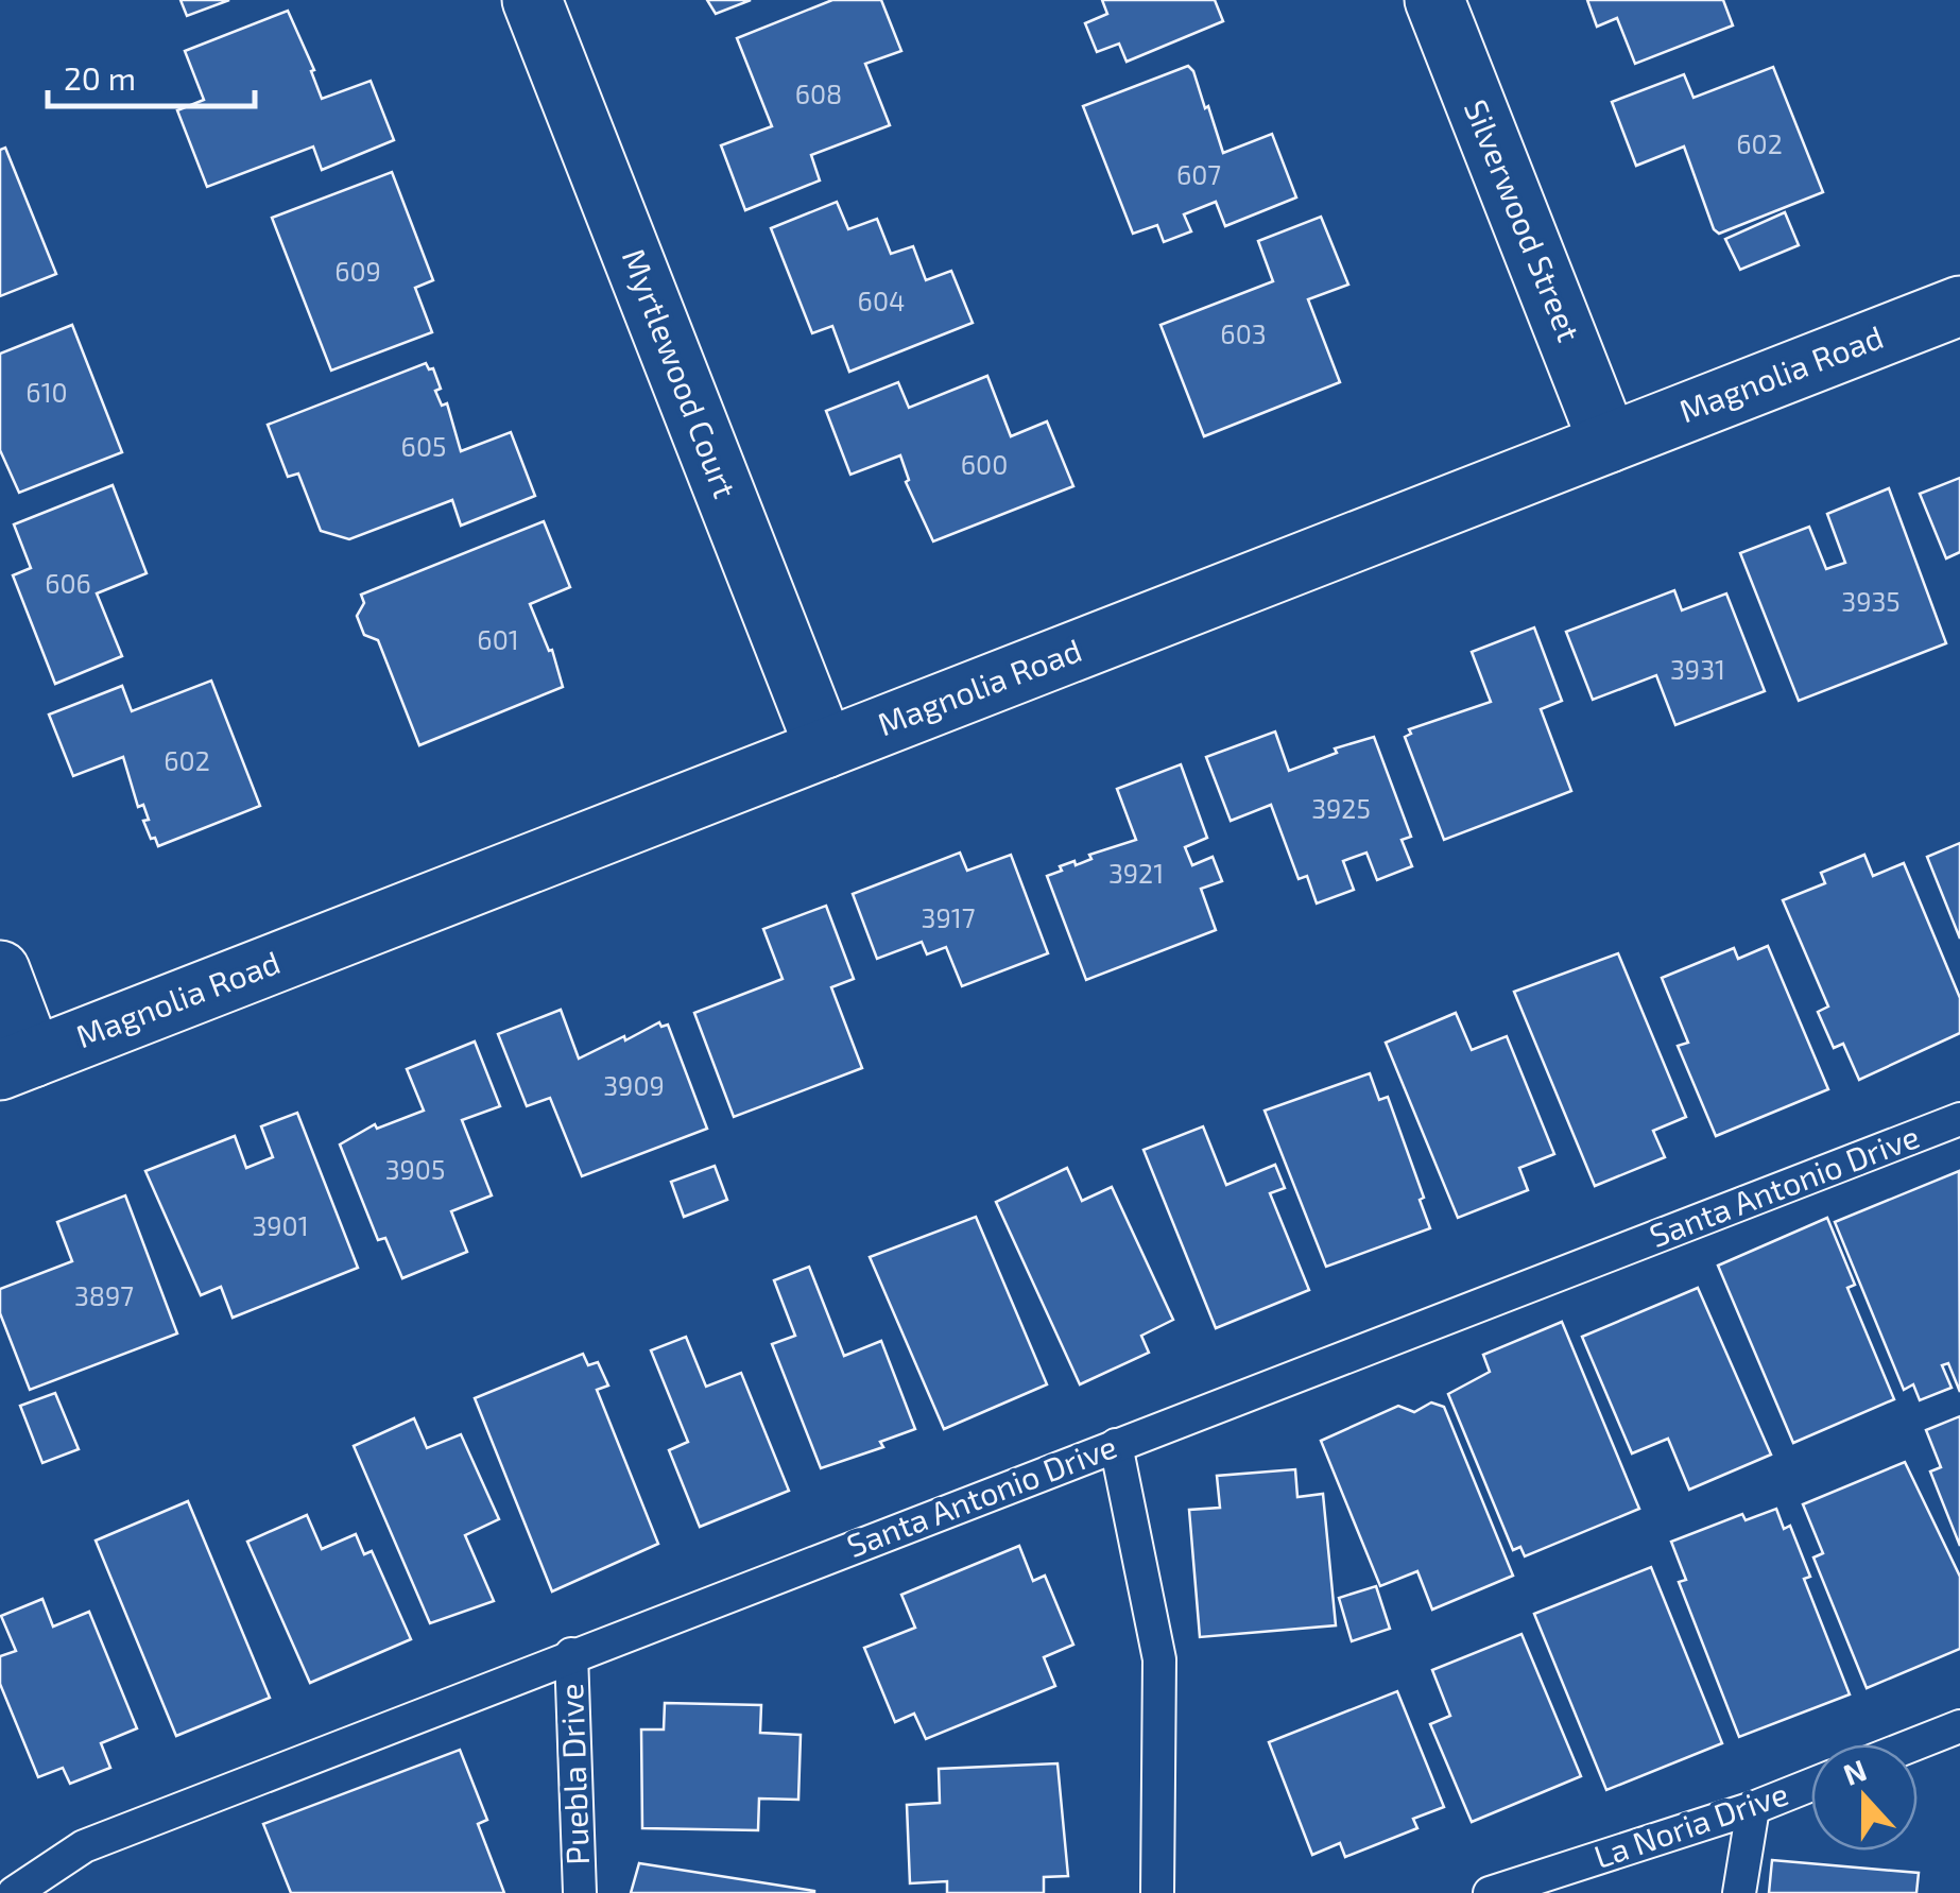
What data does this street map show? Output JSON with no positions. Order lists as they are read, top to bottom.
{
  "streets": {
    "street": ["Silverwood Street", "Myrtlewood Court", "Magnolia Road"],
    "lane": ["Santa Antonio Drive", "Puebla Drive", "La Noria Drive"]
  },
  "crossings": [
    ["Silverwood Street", "Magnolia Road"],
    ["Myrtlewood Court", "Magnolia Road"],
    ["Santa Antonio Drive", "Puebla Drive"]
  ],
  "house_numbers": [
    "608",
    "602",
    "607",
    "609",
    "604",
    "603",
    "610",
    "605",
    "600",
    "606",
    "3935",
    "601",
    "3931",
    "602",
    "3925",
    "3921",
    "3917",
    "3909",
    "3905",
    "3901",
    "3897"
  ],
  "scale_bar": "20 m",
  "north": "top"
}
